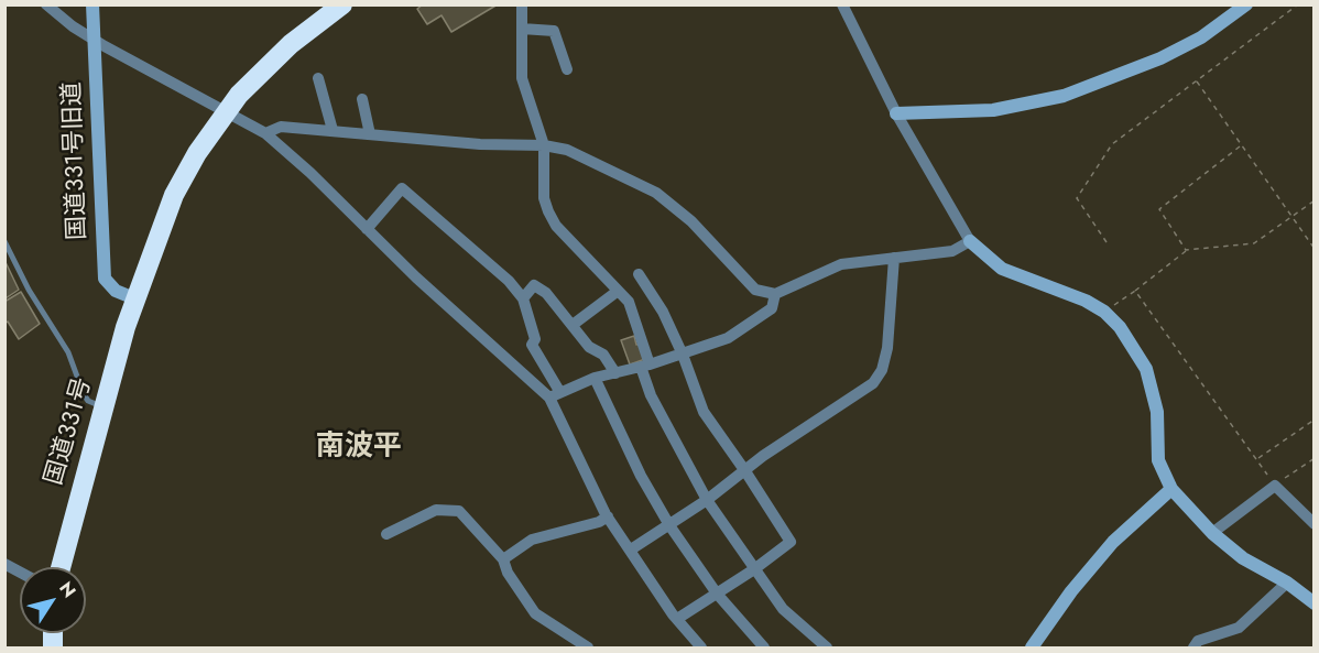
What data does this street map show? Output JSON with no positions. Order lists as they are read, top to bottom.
{
  "streets": {
    "highway": ["国道331号"],
    "street": ["国道331号旧道"]
  },
  "crossings": [
    ["国道331号旧道", "国道331号"]
  ],
  "districts": ["南波平"],
  "north": "top right"
}
